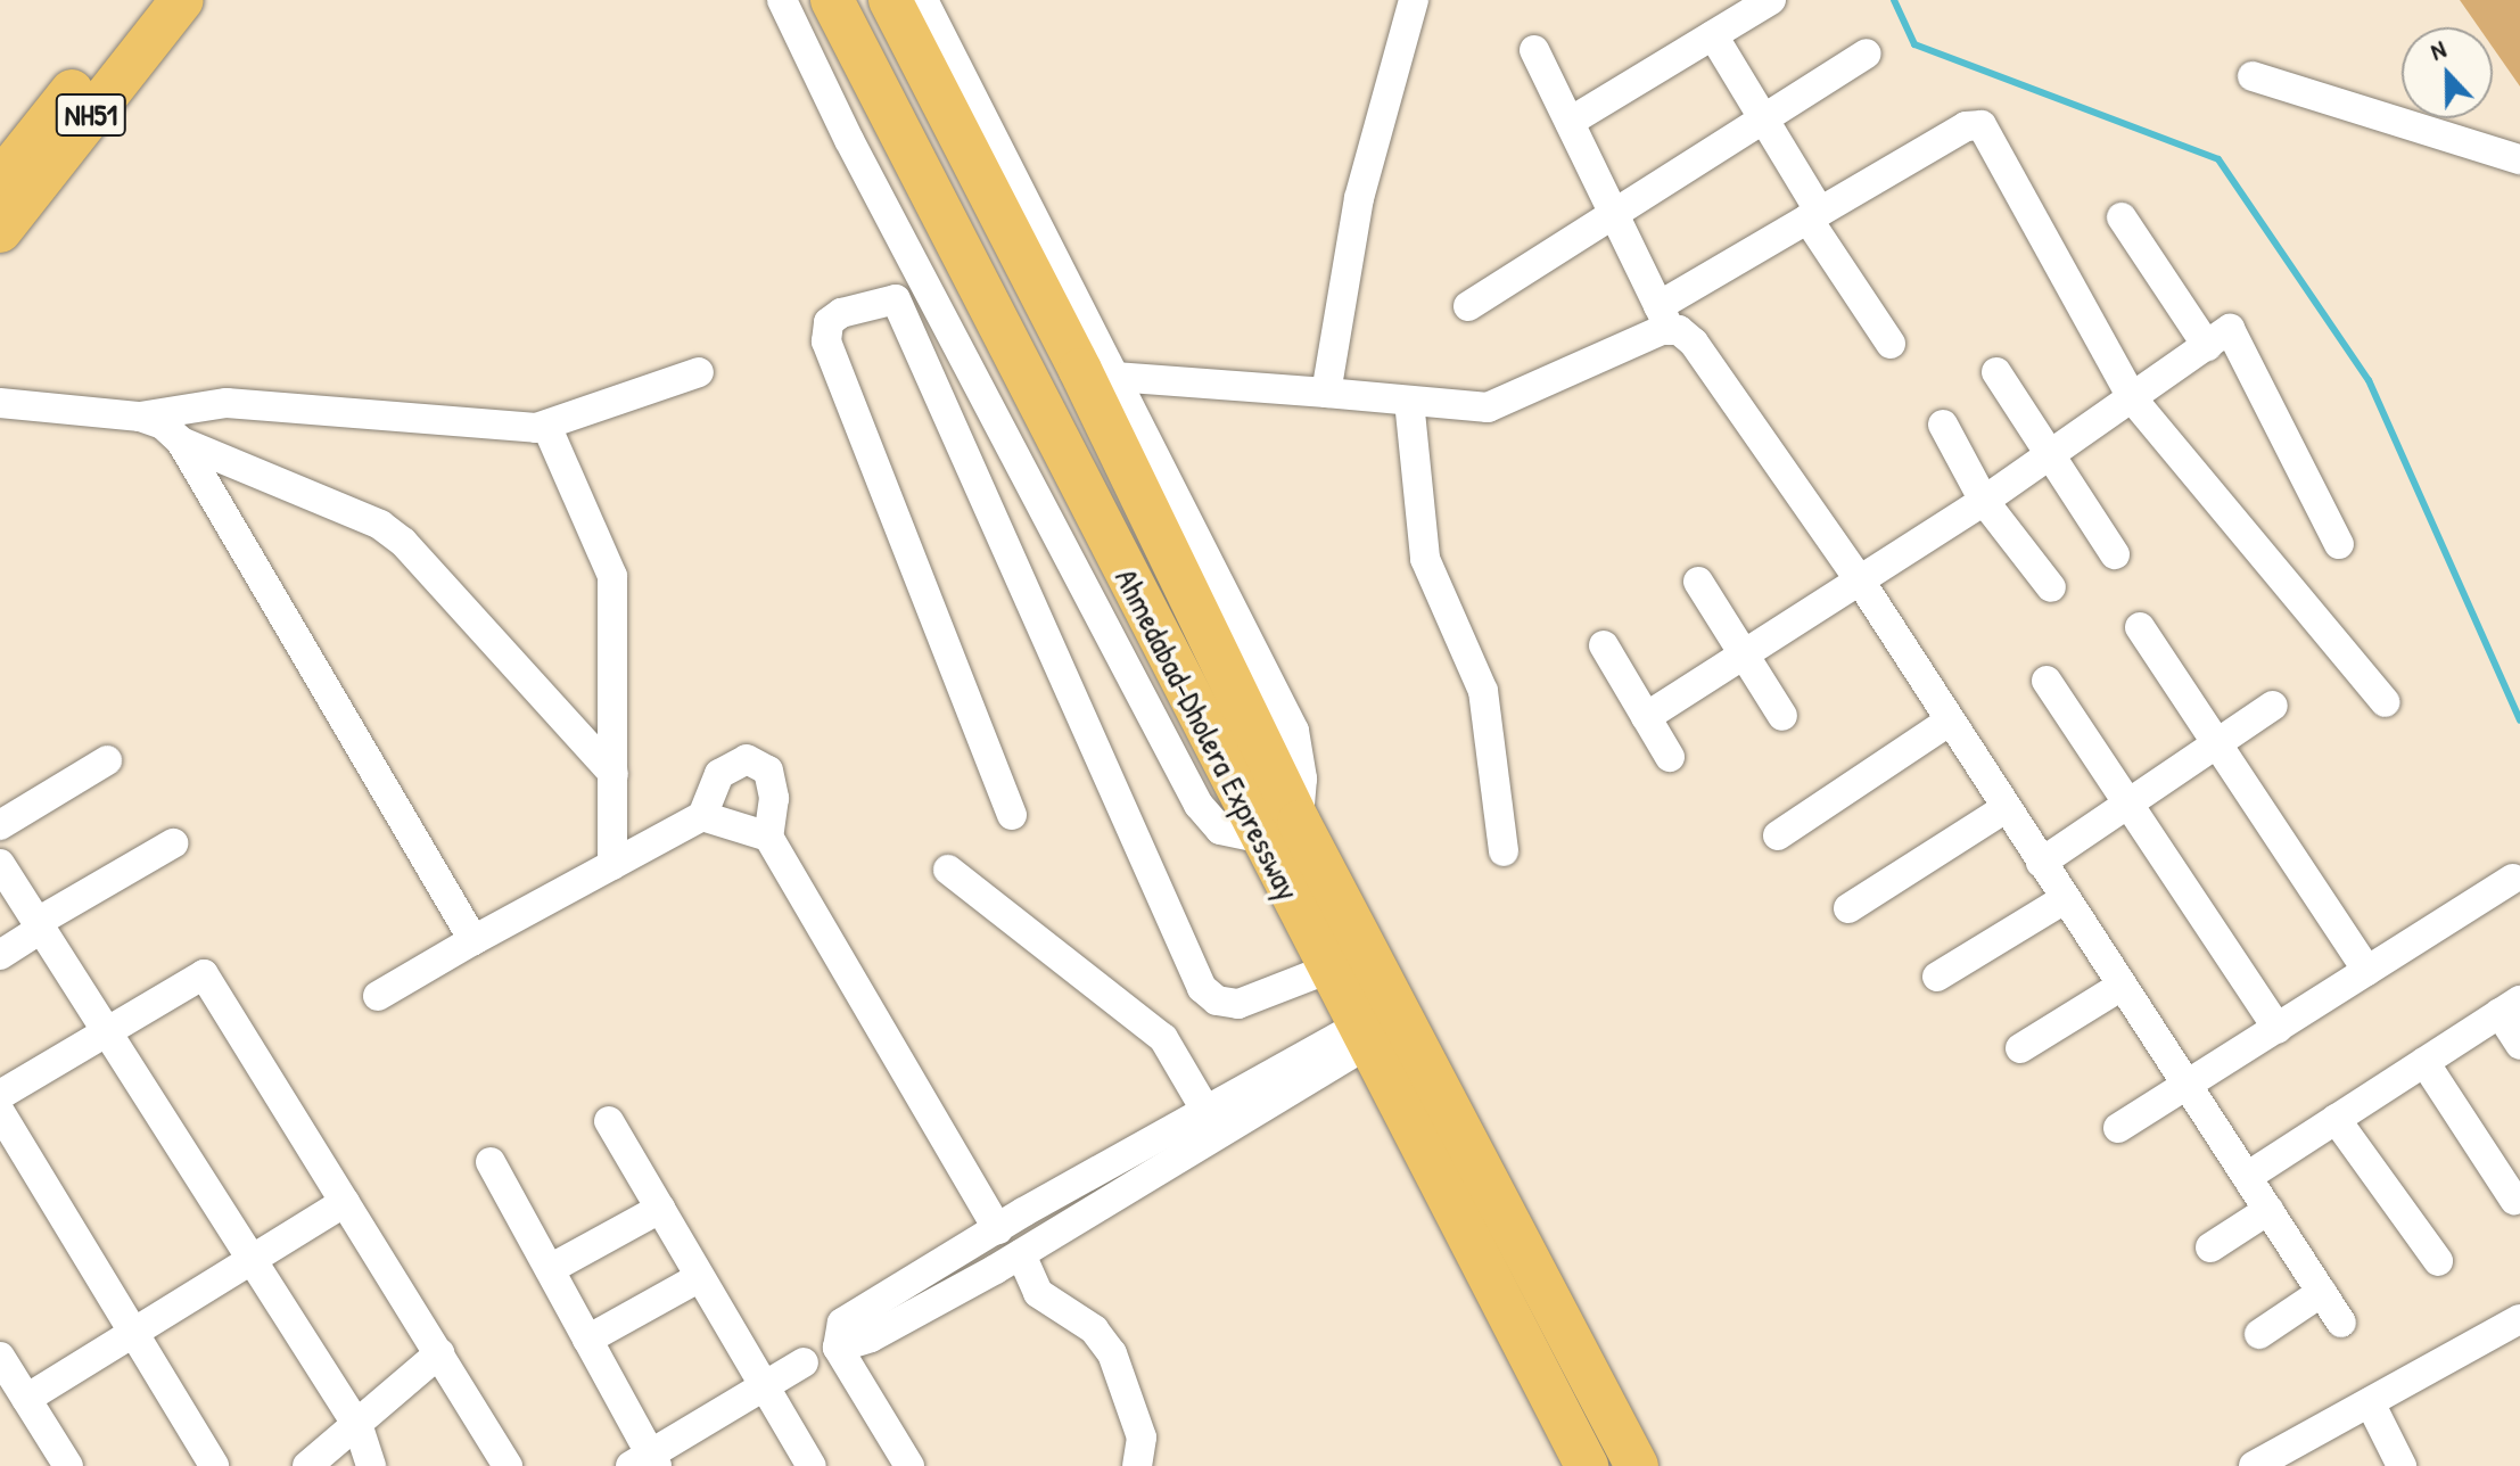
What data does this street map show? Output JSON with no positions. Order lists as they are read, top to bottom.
{
  "streets": {
    "highway": ["NH51", "Ahmedabad–Dholera Expressway"]
  },
  "north": "top"
}
